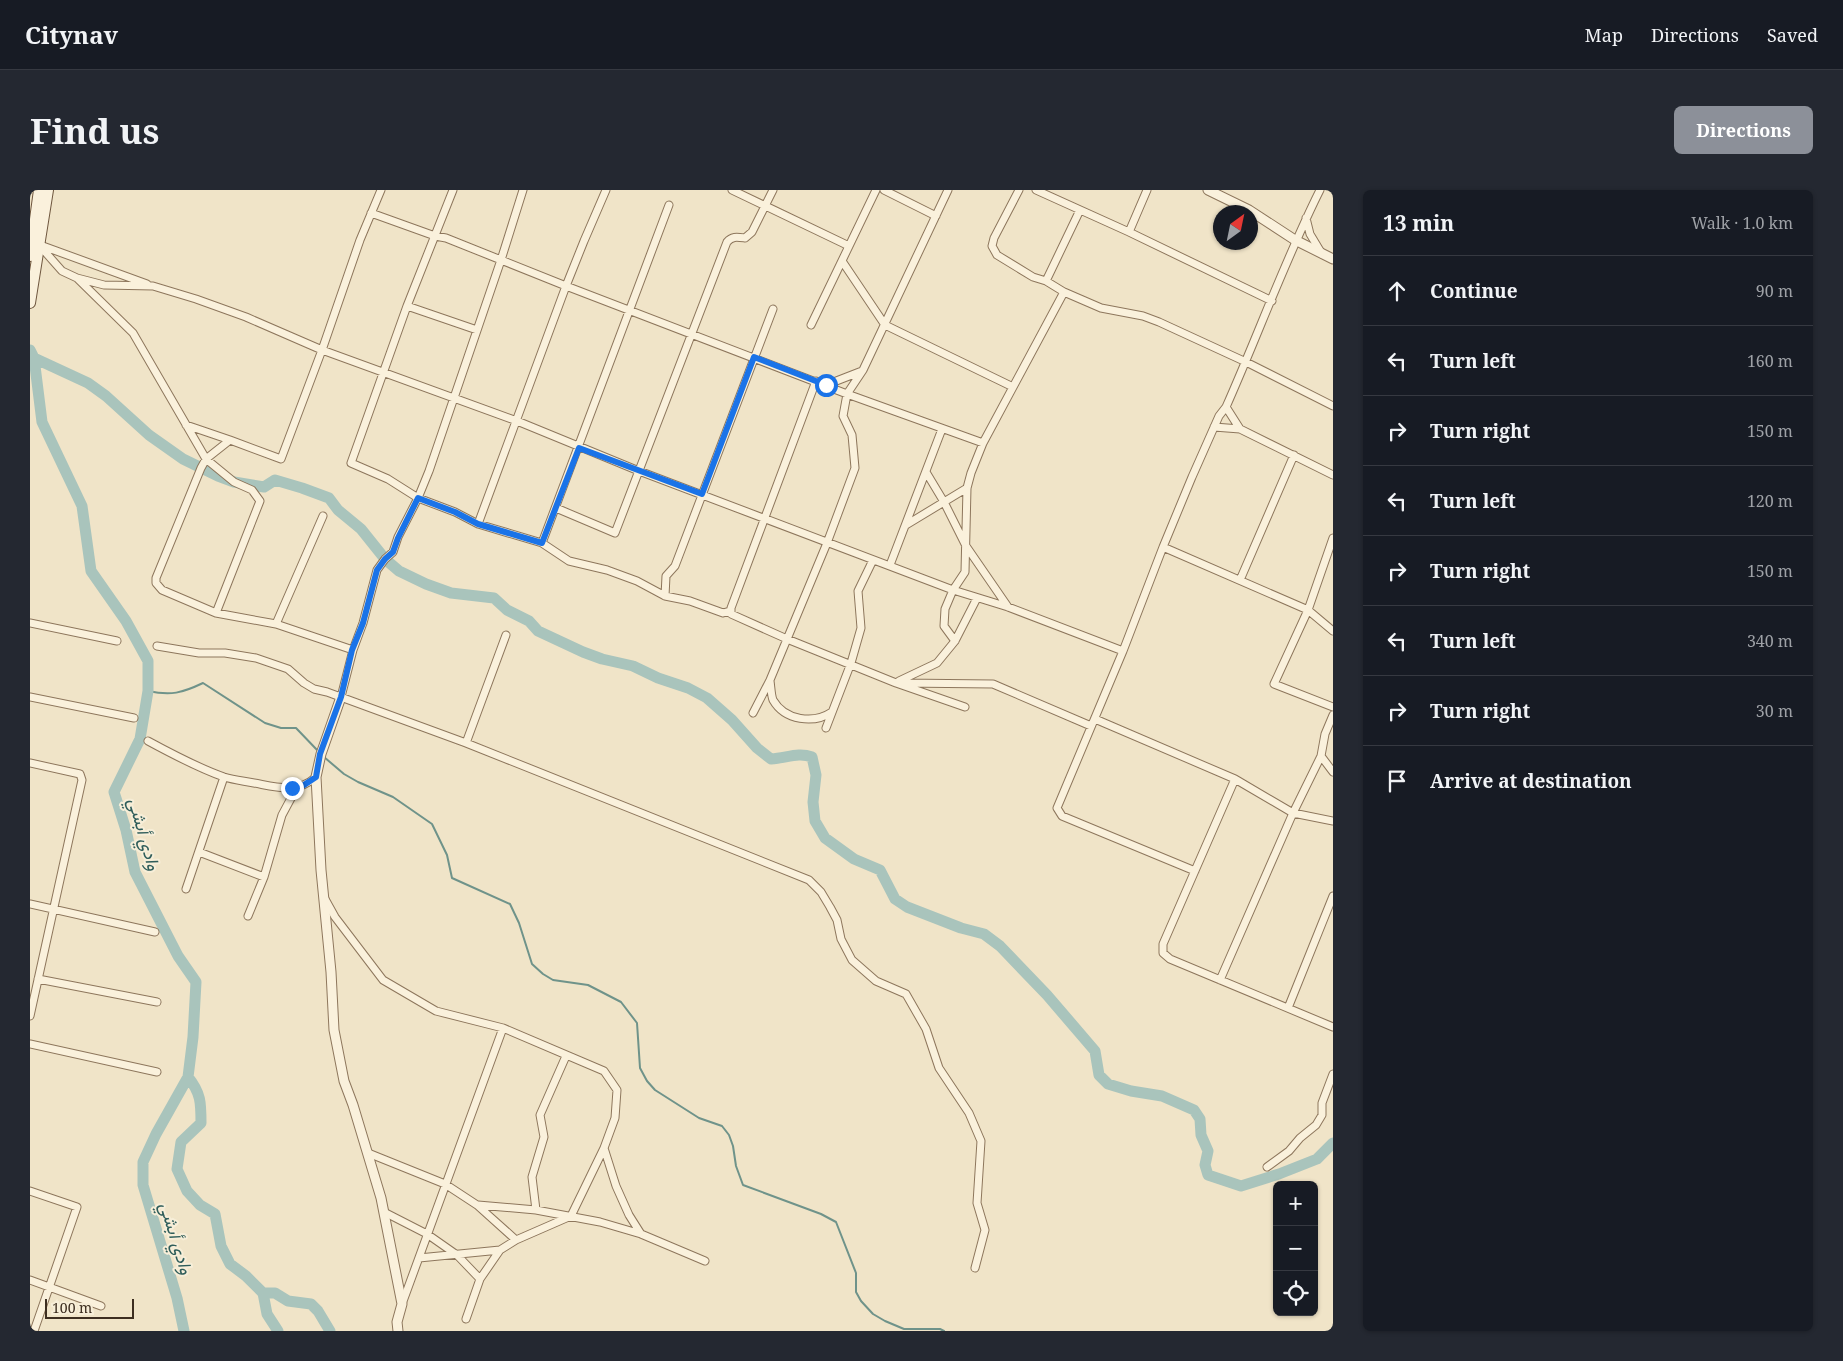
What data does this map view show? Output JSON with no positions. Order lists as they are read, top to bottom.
{
  "water": ["وادي أبشي"],
  "scale_bar": "100 m",
  "north": "top right",
  "page": {
    "header": "Citynav",
    "nav": ["Map", "Directions", "Saved"],
    "buttons": "Directions",
    "title": "Find us",
    "heading": ["13 min", "Walk · 1.0 km"],
    "list": [
      ["Continue", "90 m"],
      ["Turn left", "160 m"],
      ["Turn right", "150 m"],
      ["Turn left", "120 m"],
      ["Turn right", "150 m"],
      ["Turn left", "340 m"],
      ["Turn right", "30 m"],
      "Arrive at destination"
    ],
    "map_buttons": ["+", "−"],
    "scale": "100 m"
  }
}
